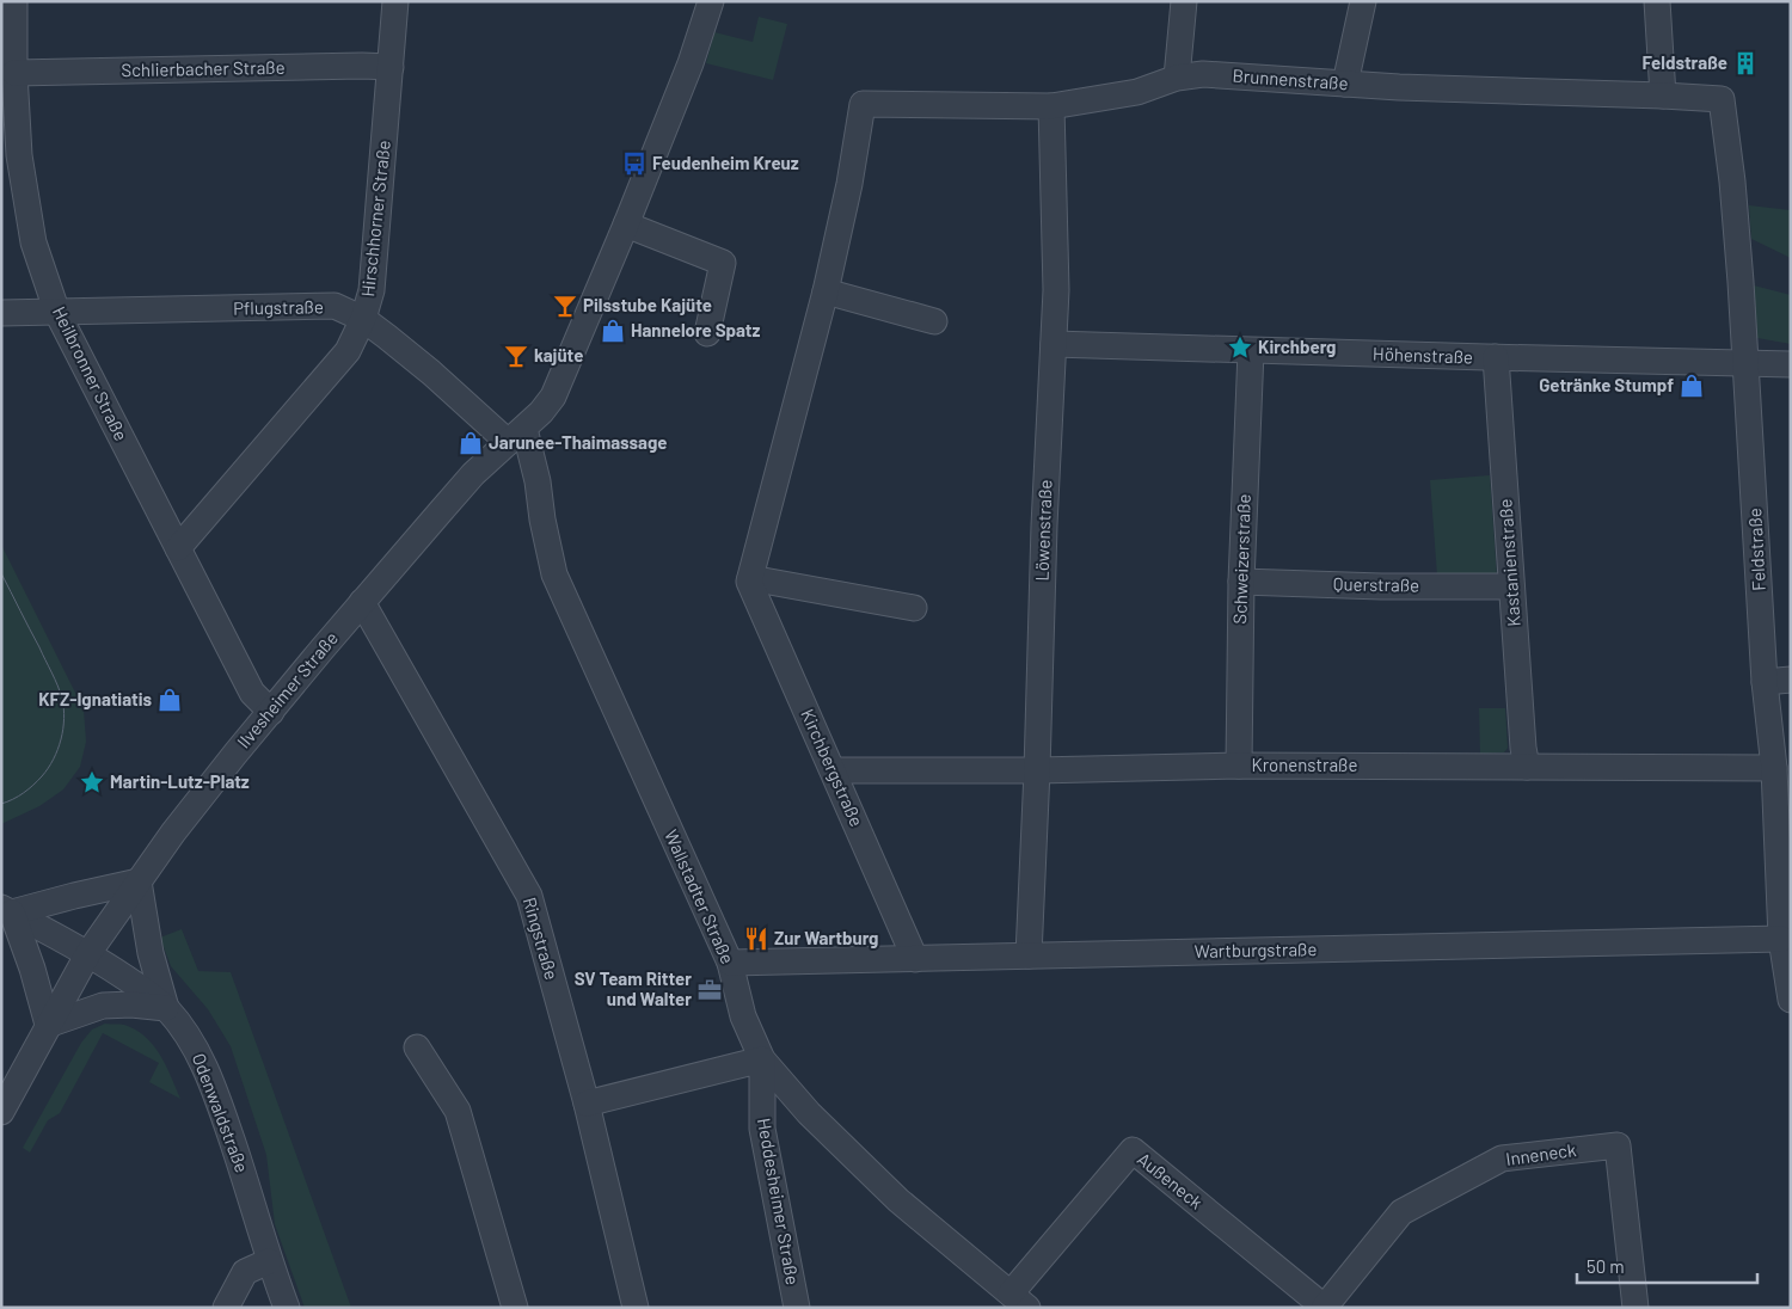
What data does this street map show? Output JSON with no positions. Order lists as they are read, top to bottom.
{
  "streets": {
    "street": [
      "Schlierbacher Straße",
      "Brunnenstraße",
      "Hirschhorner Straße",
      "Pflugstraße",
      "Höhenstraße",
      "Heilbronner Straße",
      "Löwenstraße",
      "Feldstraße",
      "Schweizerstraße",
      "Kastanienstraße",
      "Querstraße",
      "Ilvesheimer Straße",
      "Kronenstraße",
      "Kirchbergstraße",
      "Wallstadter Straße",
      "Ringstraße",
      "Wartburgstraße",
      "Odenwaldstraße",
      "Inneneck",
      "Außeneck",
      "Heddesheimer Straße"
    ]
  },
  "crossings": [
    ["Schlierbacher Straße", "Hirschhorner Straße"],
    ["Schlierbacher Straße", "Heilbronner Straße"],
    ["Brunnenstraße", "Löwenstraße"],
    ["Brunnenstraße", "Feldstraße"],
    ["Hirschhorner Straße", "Pflugstraße"],
    ["Hirschhorner Straße", "Heilbronner Straße"],
    ["Pflugstraße", "Heilbronner Straße"],
    ["Pflugstraße", "Ilvesheimer Straße"],
    ["Pflugstraße", "Wallstadter Straße"],
    ["Höhenstraße", "Löwenstraße"],
    ["Höhenstraße", "Feldstraße"],
    ["Höhenstraße", "Schweizerstraße"],
    ["Höhenstraße", "Kastanienstraße"],
    ["Heilbronner Straße", "Ilvesheimer Straße"],
    ["Löwenstraße", "Kronenstraße"],
    ["Löwenstraße", "Wartburgstraße"],
    ["Feldstraße", "Kronenstraße"],
    ["Feldstraße", "Wartburgstraße"],
    ["Schweizerstraße", "Querstraße"],
    ["Schweizerstraße", "Kronenstraße"],
    ["Kastanienstraße", "Querstraße"],
    ["Kastanienstraße", "Kronenstraße"],
    ["Ilvesheimer Straße", "Wallstadter Straße"],
    ["Ilvesheimer Straße", "Ringstraße"],
    ["Ilvesheimer Straße", "Odenwaldstraße"],
    ["Kronenstraße", "Kirchbergstraße"],
    ["Kirchbergstraße", "Wartburgstraße"],
    ["Wallstadter Straße", "Wartburgstraße"],
    ["Wallstadter Straße", "Außeneck"],
    ["Wallstadter Straße", "Heddesheimer Straße"],
    ["Inneneck", "Außeneck"]
  ],
  "places": {
    "building": ["Feldstraße"],
    "bus stop": ["Feudenheim Kreuz"],
    "bar": ["Pilsstube Kajüte", "kajüte"],
    "shop": [
      "Hannelore Spatz",
      "Getränke Stumpf",
      "Jarunee-Thaimassage",
      "KFZ-Ignatiatis"
    ],
    "place": ["Kirchberg", "Martin-Lutz-Platz"],
    "restaurant": ["Zur Wartburg"],
    "office": ["SV Team Ritter und Walter"]
  },
  "scale_bar": "50 m"
}
